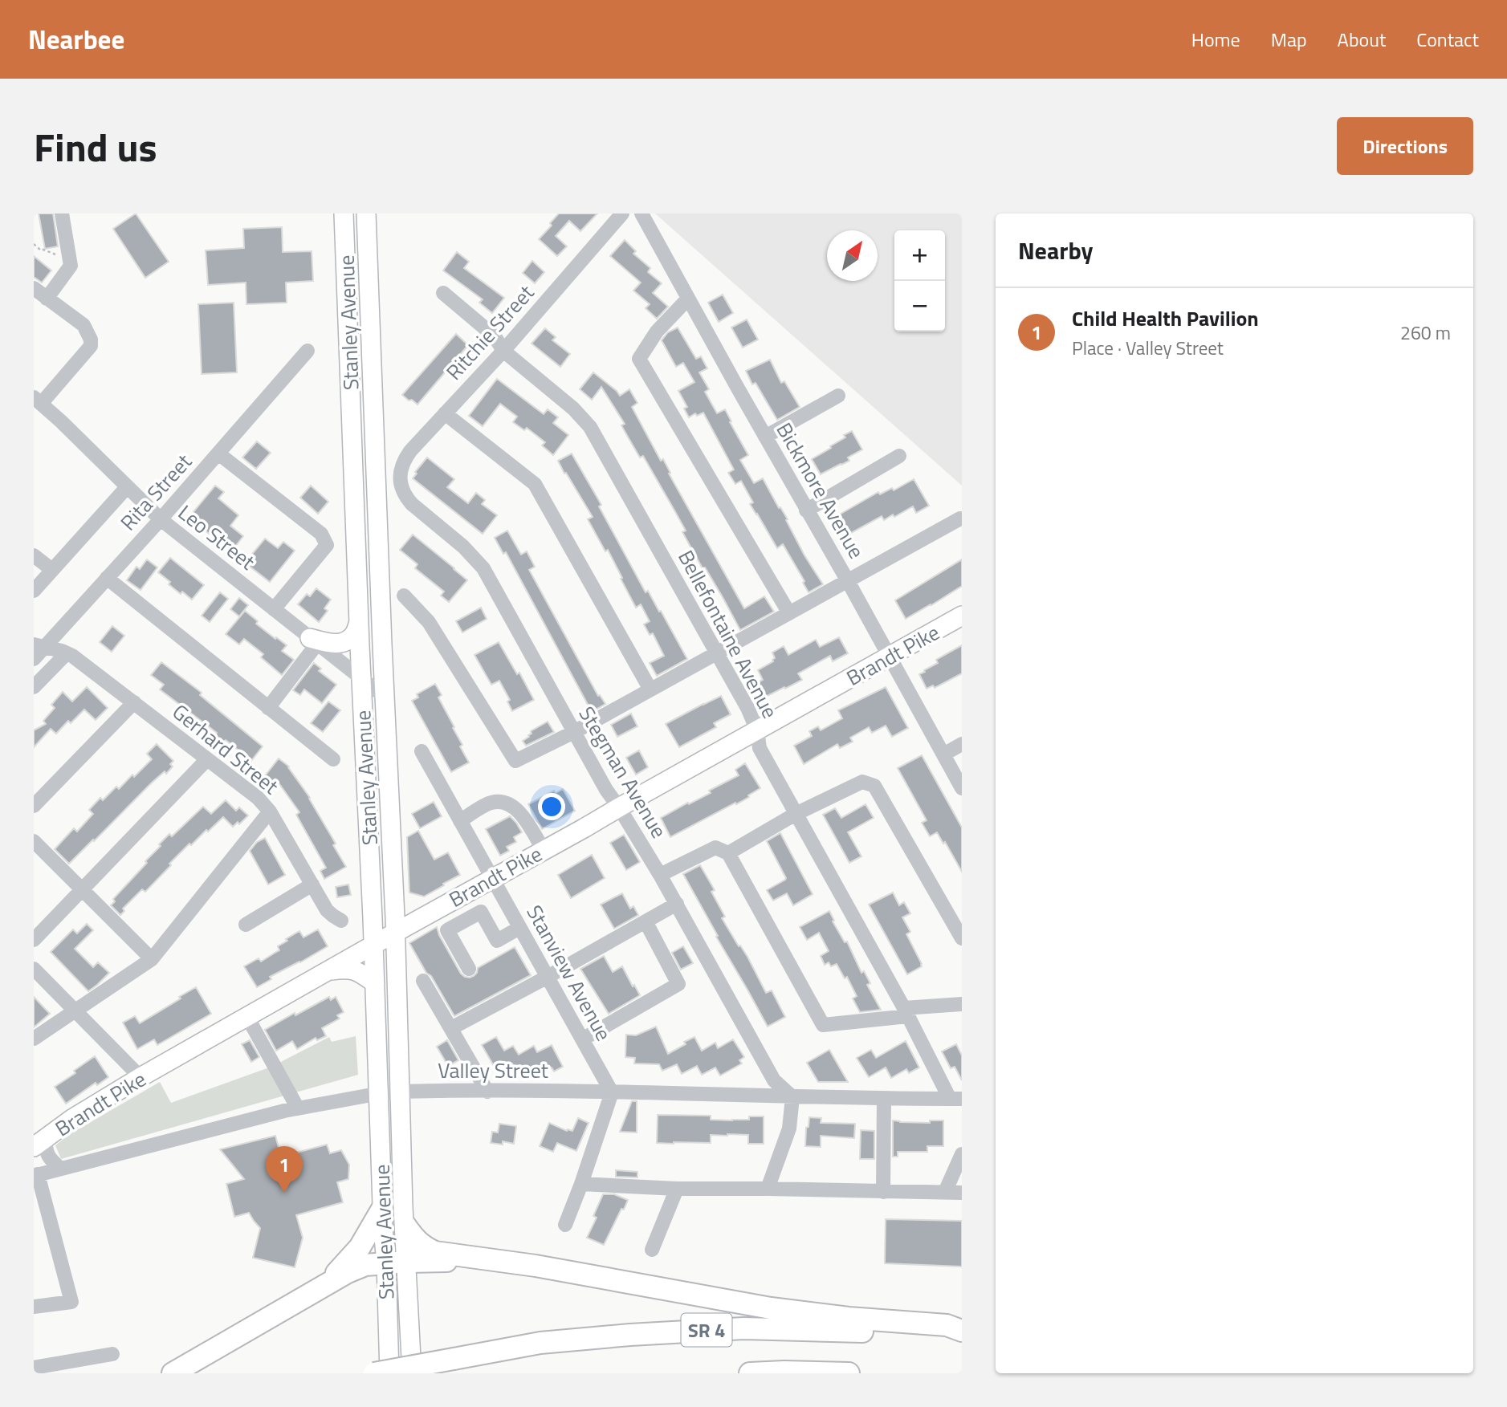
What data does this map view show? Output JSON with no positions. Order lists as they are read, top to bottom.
{
  "streets": {
    "highway": ["SR 4"],
    "main road": ["Stanley Avenue", "Brandt Pike"],
    "street": [
      "Ritchie Street",
      "Bickmore Avenue",
      "Rita Street",
      "Leo Street",
      "Bellefontaine Avenue",
      "Gerhard Street",
      "Stegman Avenue",
      "Stanview Avenue",
      "Valley Street"
    ]
  },
  "crossings": [
    ["Stanley Avenue", "Leo Street"],
    ["Stanley Avenue", "Brandt Pike"],
    ["Stanley Avenue", "Valley Street"],
    ["Ritchie Street", "Bellefontaine Avenue"],
    ["Ritchie Street", "Stegman Avenue"],
    ["Bickmore Avenue", "Brandt Pike"],
    ["Rita Street", "Leo Street"],
    ["Rita Street", "Gerhard Street"],
    ["Bellefontaine Avenue", "Brandt Pike"],
    ["Bellefontaine Avenue", "Valley Street"],
    ["Brandt Pike", "Stegman Avenue"],
    ["Brandt Pike", "Stanview Avenue"],
    ["Stegman Avenue", "Valley Street"],
    ["Stanview Avenue", "Valley Street"]
  ],
  "north": "top right",
  "page": {
    "header": "Nearbee",
    "nav": [
      "Home",
      "Map",
      "About",
      "Contact"
    ],
    "title": "Find us",
    "buttons": "Directions",
    "heading": "Nearby",
    "map_buttons": ["+", "−"],
    "list": [
      {
        "mark": "1",
        "name": "Child Health Pavilion",
        "note": "Place · Valley Street",
        "value": "260 m"
      }
    ],
    "pins": "1"
  }
}
